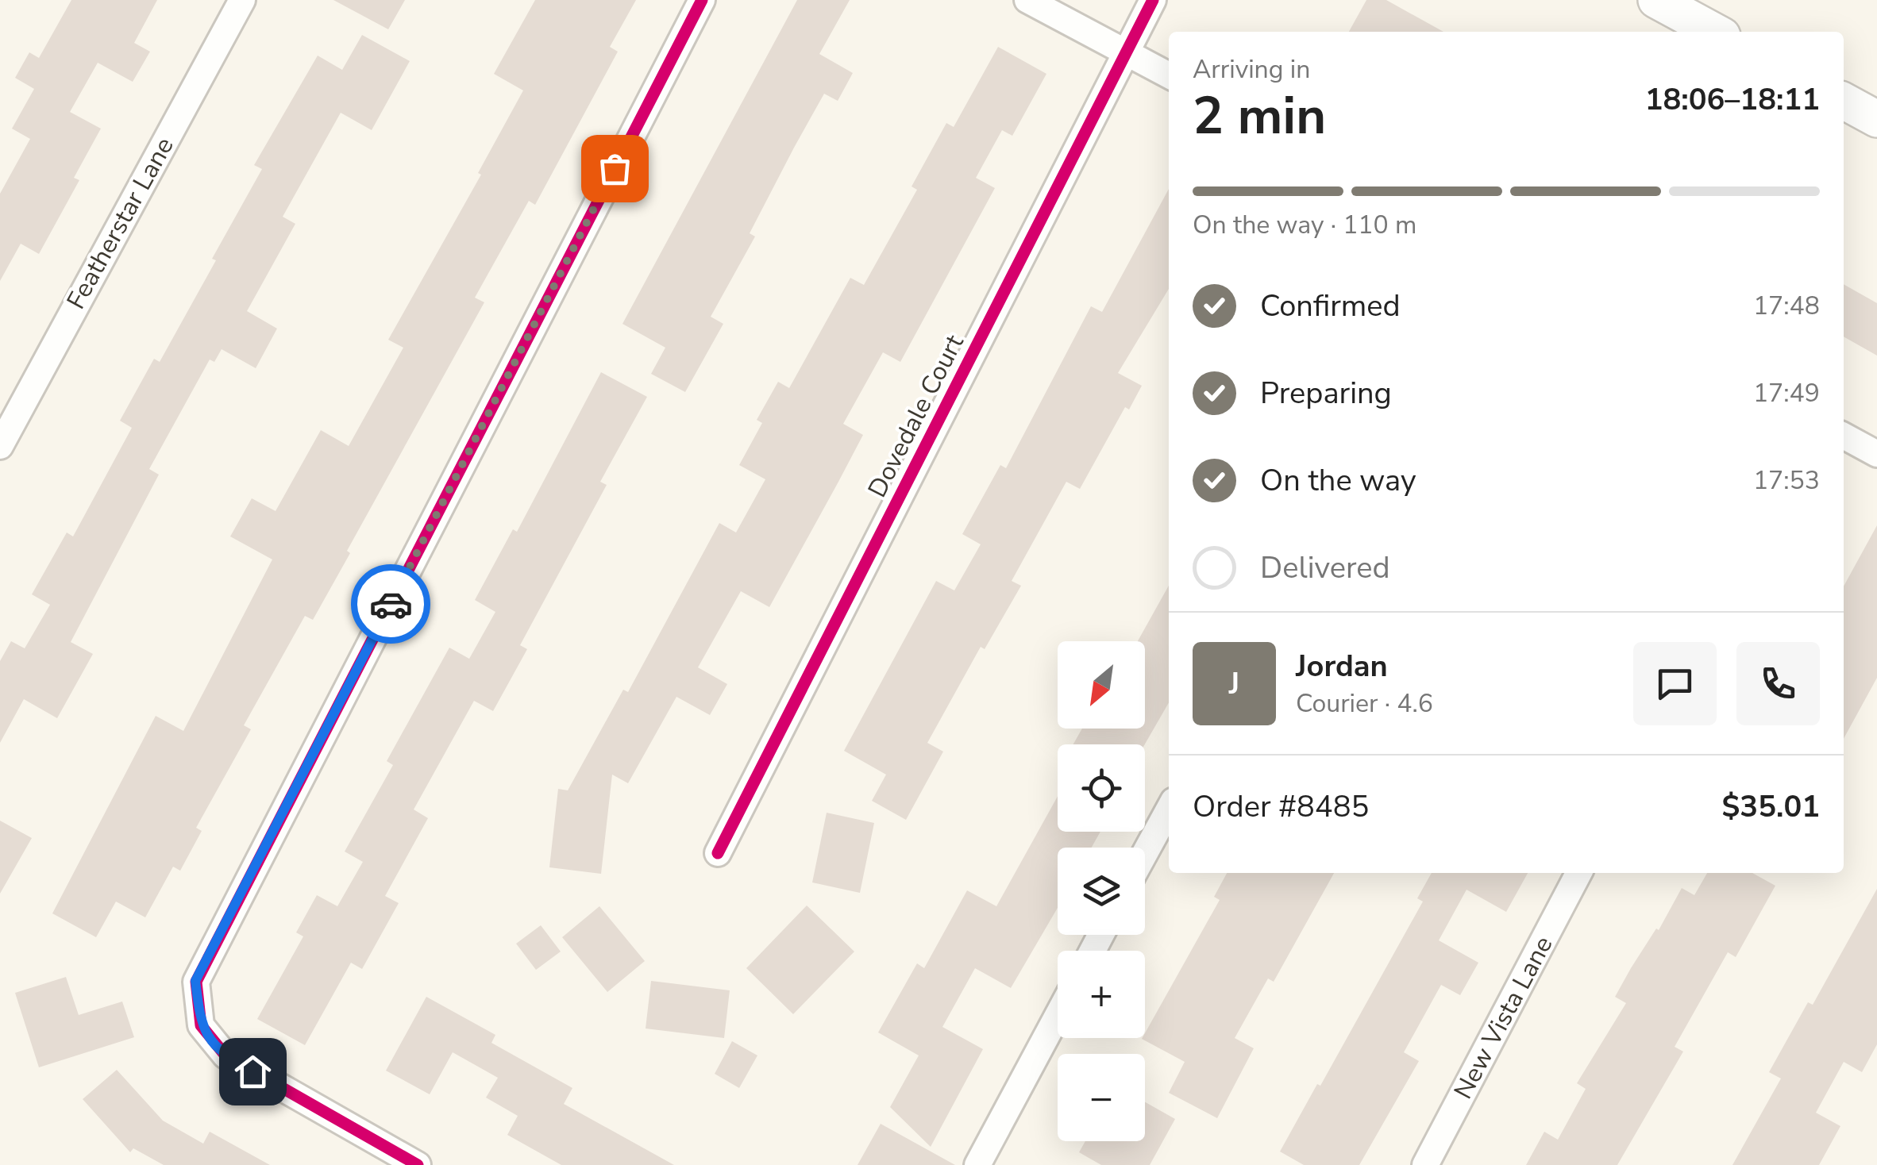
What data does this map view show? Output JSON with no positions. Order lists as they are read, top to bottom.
{
  "streets": {
    "street": ["Featherstar Lane", "Dovedale Court", "New Vista Lane"]
  },
  "north": "bottom left",
  "page": {
    "heading": ["2 min", "Arriving in", "18:06–18:11"],
    "panel": [
      "Jordan",
      "Courier · 4.6",
      "Order #8485",
      "$35.01"
    ],
    "bar": "On the way · 110 m",
    "list": [
      ["Confirmed", "17:48"],
      ["Preparing", "17:49"],
      ["On the way", "17:53"],
      "Delivered"
    ],
    "map_buttons": ["+", "−"],
    "round": "J"
  }
}
